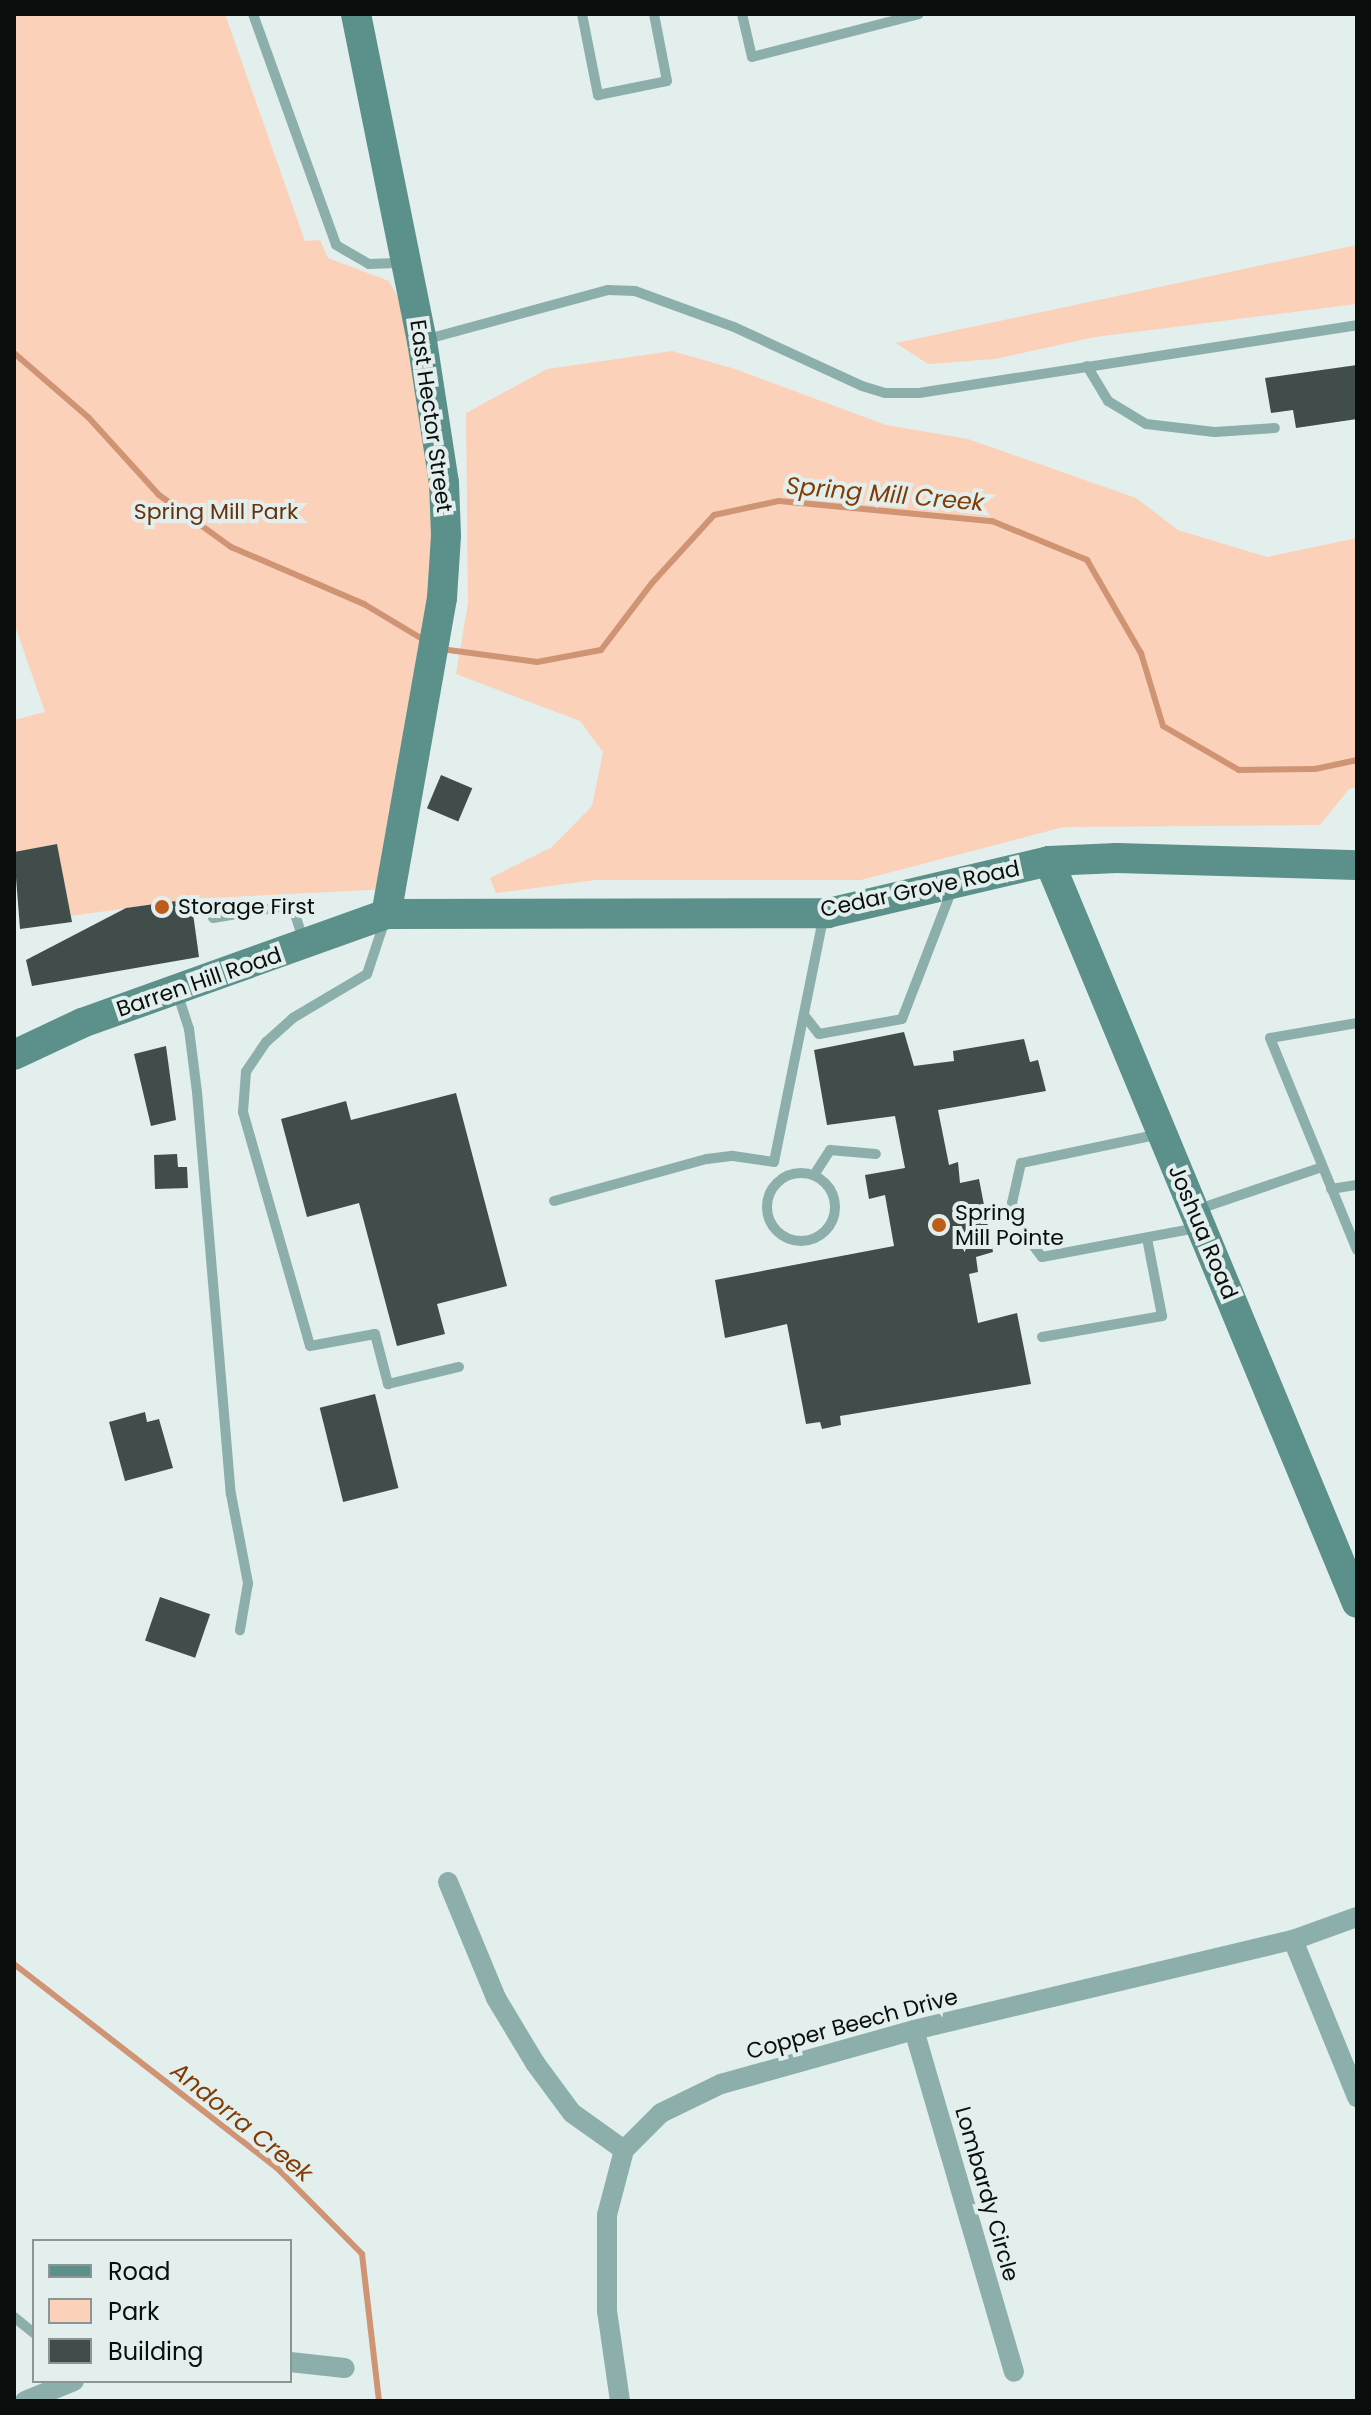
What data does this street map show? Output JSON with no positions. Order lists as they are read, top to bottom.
{
  "streets": {
    "main road": [
      "East Hector Street",
      "Cedar Grove Road",
      "Barren Hill Road",
      "Joshua Road"
    ],
    "street": ["Copper Beech Drive", "Lombardy Circle"]
  },
  "crossings": [
    ["East Hector Street", "Cedar Grove Road"],
    ["East Hector Street", "Barren Hill Road"],
    ["Cedar Grove Road", "Barren Hill Road"],
    ["Cedar Grove Road", "Joshua Road"],
    ["Copper Beech Drive", "Lombardy Circle"]
  ],
  "water": ["Spring Mill Creek", "Andorra Creek"],
  "parks": ["Spring Mill Park"],
  "places": ["Storage First", "Spring Mill Pointe"],
  "legend": ["Road", "Park", "Building"]
}
